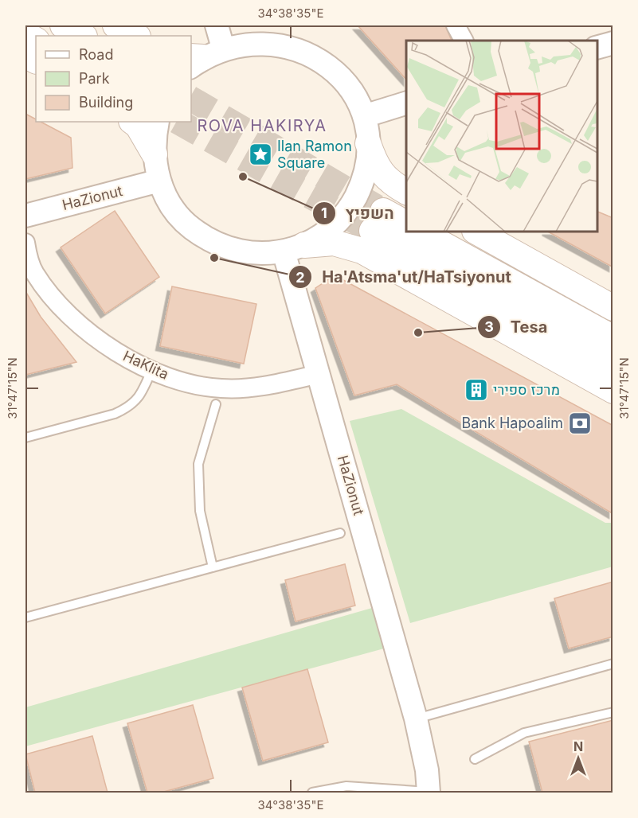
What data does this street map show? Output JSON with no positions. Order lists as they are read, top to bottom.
{
  "streets": {
    "street": ["HaZionut", "HaKlita"]
  },
  "crossings": [
    ["HaZionut", "HaKlita"]
  ],
  "districts": ["ROVA HAKIRYA"],
  "places": {
    "place": ["Ilan Ramon Square"],
    "other": ["השפיץ", "Ha'Atsma'ut/HaTsiyonut", "Tesa"],
    "building": ["מרכז ספירי"],
    "bank": ["Bank Hapoalim"]
  },
  "legend": ["Road", "Park", "Building"],
  "north": "top",
  "coordinates": ["34°38'35\"E", "31°47'15\"N"]
}
